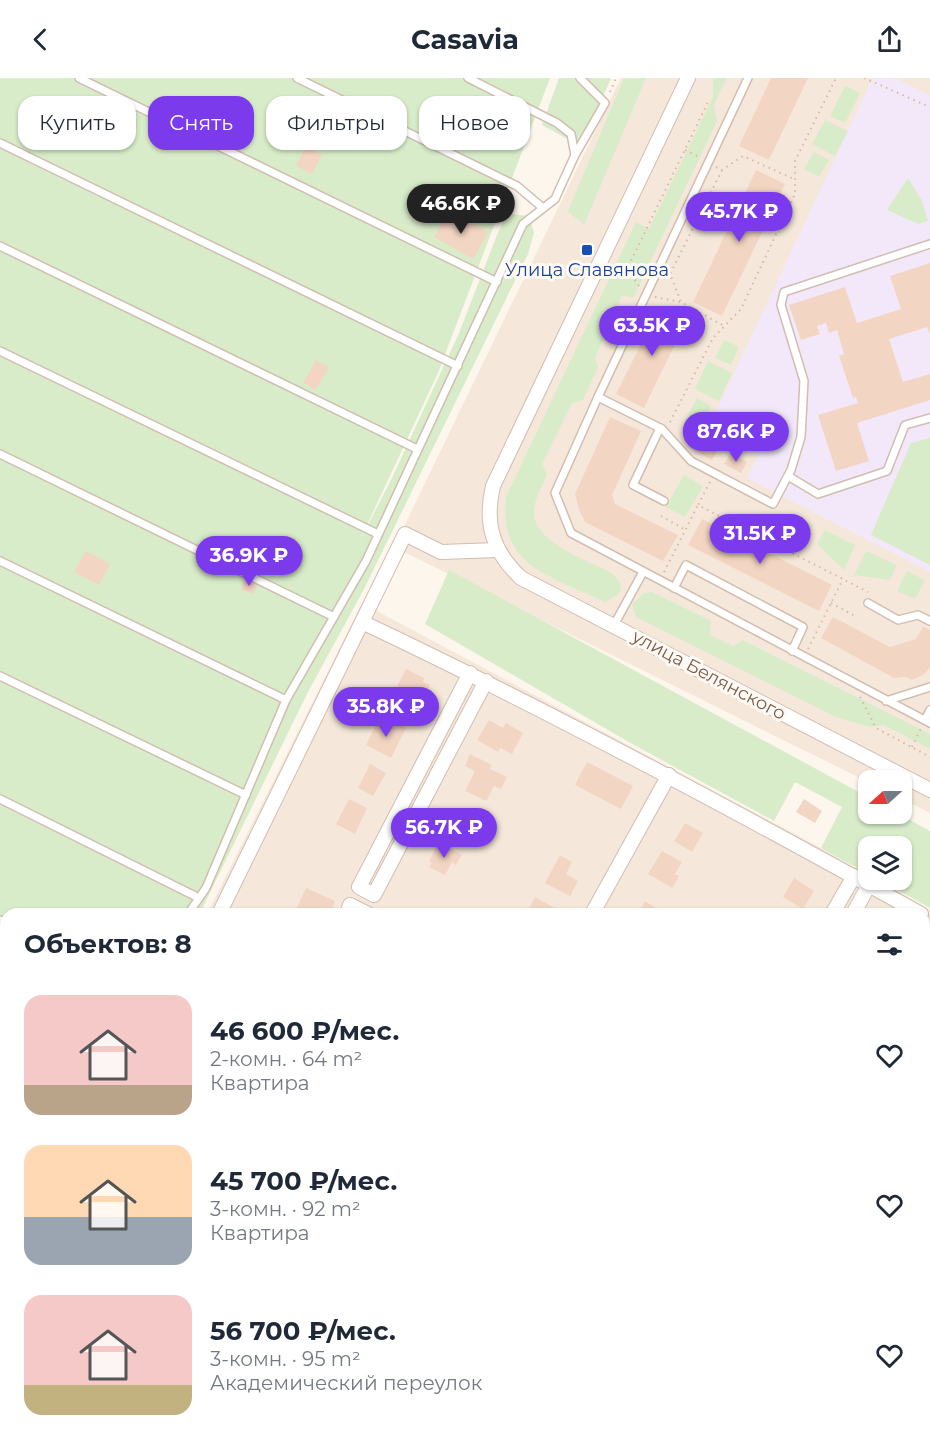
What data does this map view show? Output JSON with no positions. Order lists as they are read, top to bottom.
{
  "streets": {
    "street": ["улица Белянского"]
  },
  "places": {
    "transit": ["Улица Славянова"]
  },
  "north": "left",
  "page": {
    "header": "Casavia",
    "chip": [
      "Купить",
      "Снять",
      "Фильтры",
      "Новое"
    ],
    "price": [
      "46.6K ₽",
      "45.7K ₽",
      "63.5K ₽",
      "87.6K ₽",
      "31.5K ₽",
      "36.9K ₽",
      "35.8K ₽",
      "56.7K ₽"
    ],
    "heading": "Объектов: 8",
    "list": [
      {
        "name": "46 600 ₽/мес.",
        "note": "2-комн. · 64 m² · Квартира"
      },
      {
        "name": "45 700 ₽/мес.",
        "note": "3-комн. · 92 m² · Квартира"
      },
      {
        "name": "56 700 ₽/мес.",
        "note": "3-комн. · 95 m² · Академический переулок"
      }
    ]
  }
}
